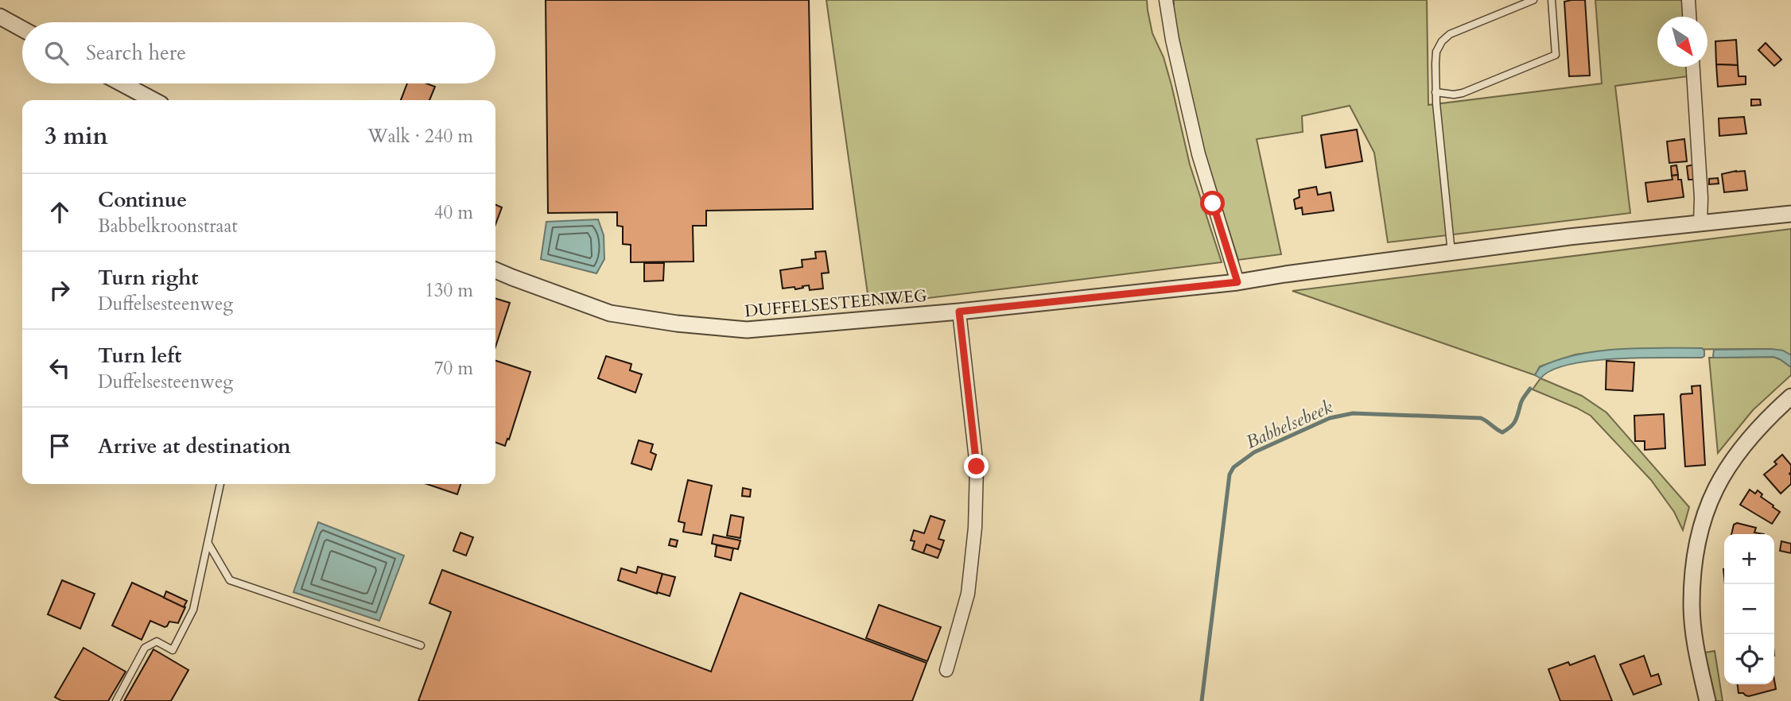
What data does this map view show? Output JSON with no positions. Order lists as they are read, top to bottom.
{
  "streets": {
    "street": ["DUFFELSESTEENWEG"]
  },
  "water": ["Babbelsebeek"],
  "north": "bottom right",
  "page": {
    "search": "Search here",
    "heading": ["3 min", "Walk · 240 m"],
    "list": [
      ["Continue", "Babbelkroonstraat", "40 m"],
      ["Turn right", "Duffelsesteenweg", "130 m"],
      ["Turn left", "Duffelsesteenweg", "70 m"],
      "Arrive at destination"
    ],
    "map_buttons": ["+", "−"]
  }
}
